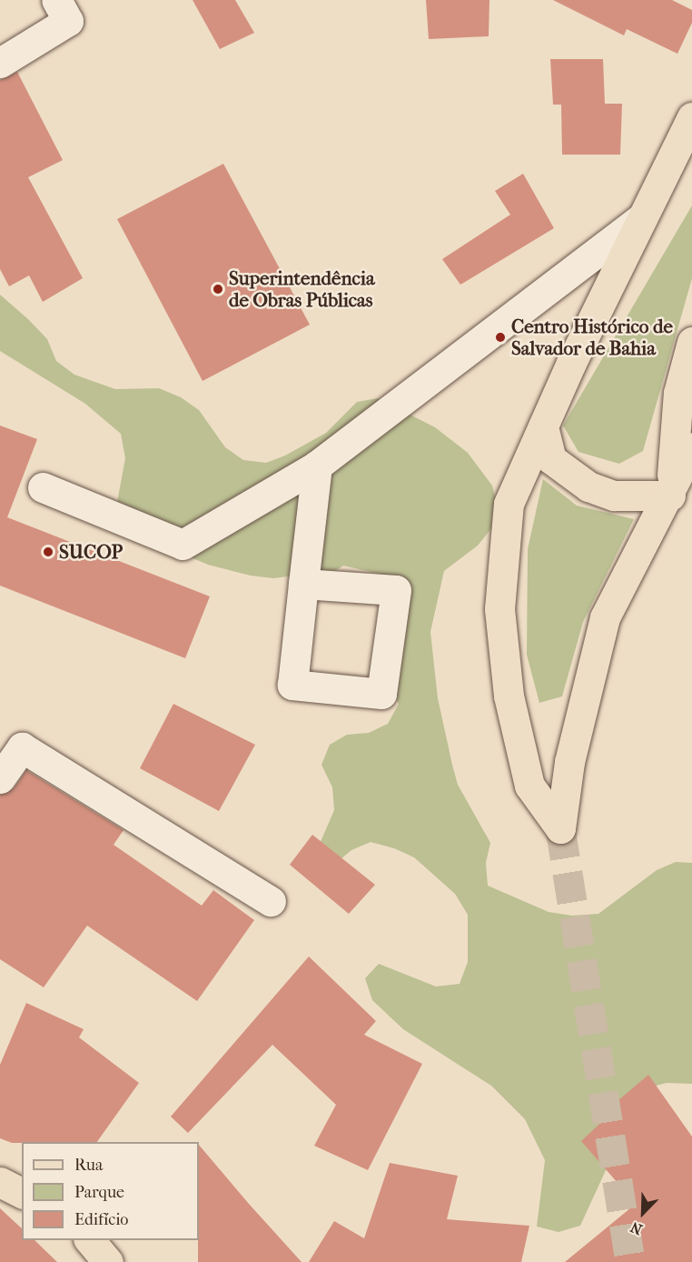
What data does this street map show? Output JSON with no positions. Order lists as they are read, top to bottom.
{
  "places": ["Superintendência de Obras Públicas", "Centro Histórico de Salvador de Bahia", "SUCOP"],
  "legend": ["Rua", "Parque", "Edifício"],
  "north": "bottom left"
}
